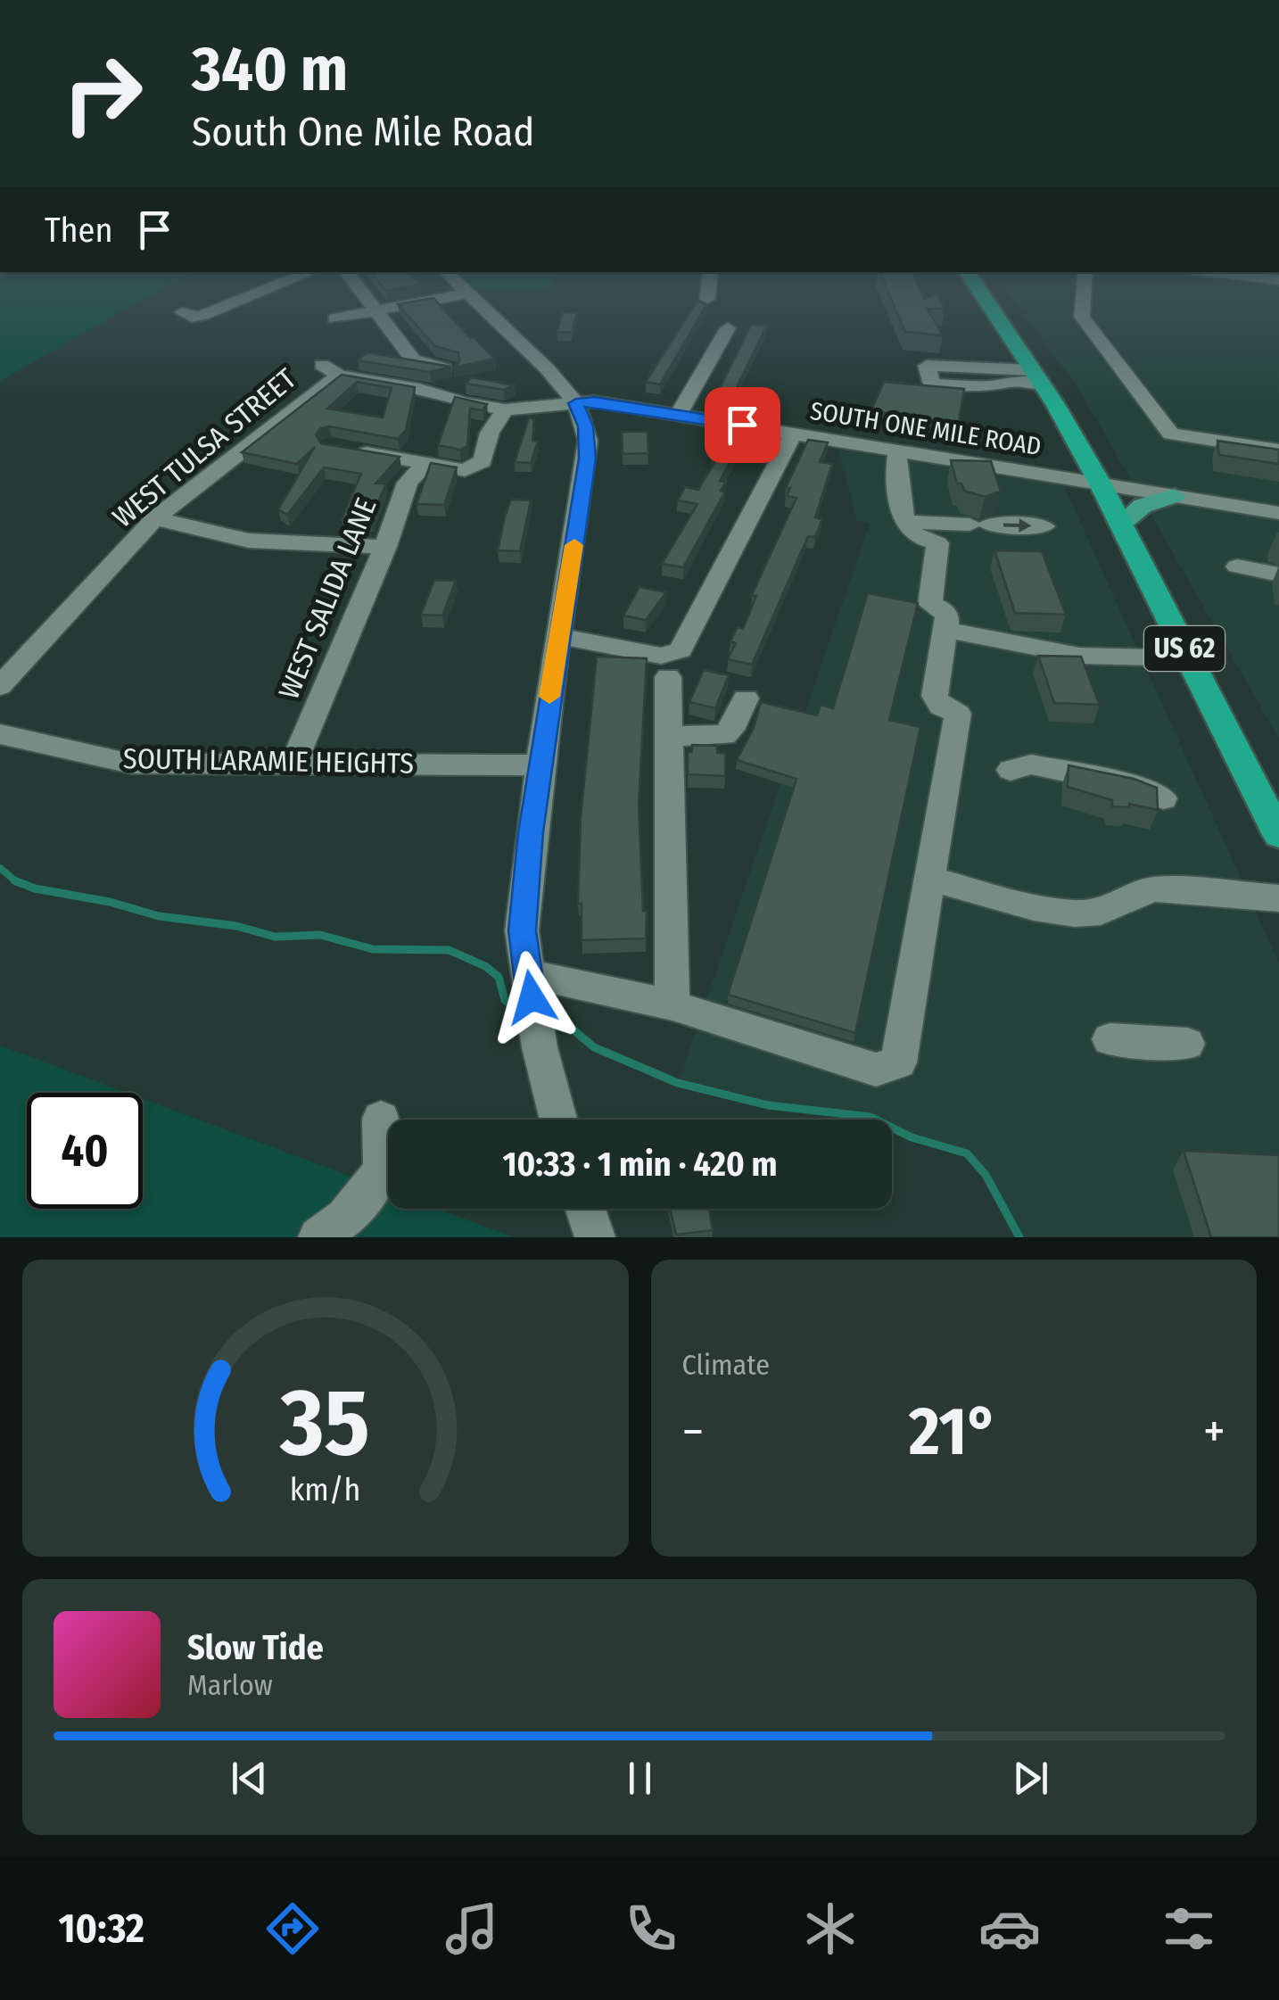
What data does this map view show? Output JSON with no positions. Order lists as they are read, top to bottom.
{
  "streets": {
    "highway": ["US 62"],
    "street": [
      "SOUTH ONE MILE ROAD",
      "WEST TULSA STREET",
      "WEST SALIDA LANE",
      "SOUTH LARAMIE HEIGHTS"
    ]
  },
  "crossings": [
    ["SOUTH ONE MILE ROAD", "WEST TULSA STREET"],
    ["SOUTH ONE MILE ROAD", "US 62"],
    ["WEST SALIDA LANE", "SOUTH LARAMIE HEIGHTS"]
  ],
  "page": {
    "turn": ["340 m", "South One Mile Road"],
    "then": "Then",
    "limit": "40",
    "trip": "10:33 · 1 min · 420 m",
    "tile": "Climate",
    "heat": ["−", "21°", "+"],
    "song": ["Slow Tide", "Marlow"],
    "tabs": "10:32",
    "gauge": ["35", "km/h"]
  }
}
